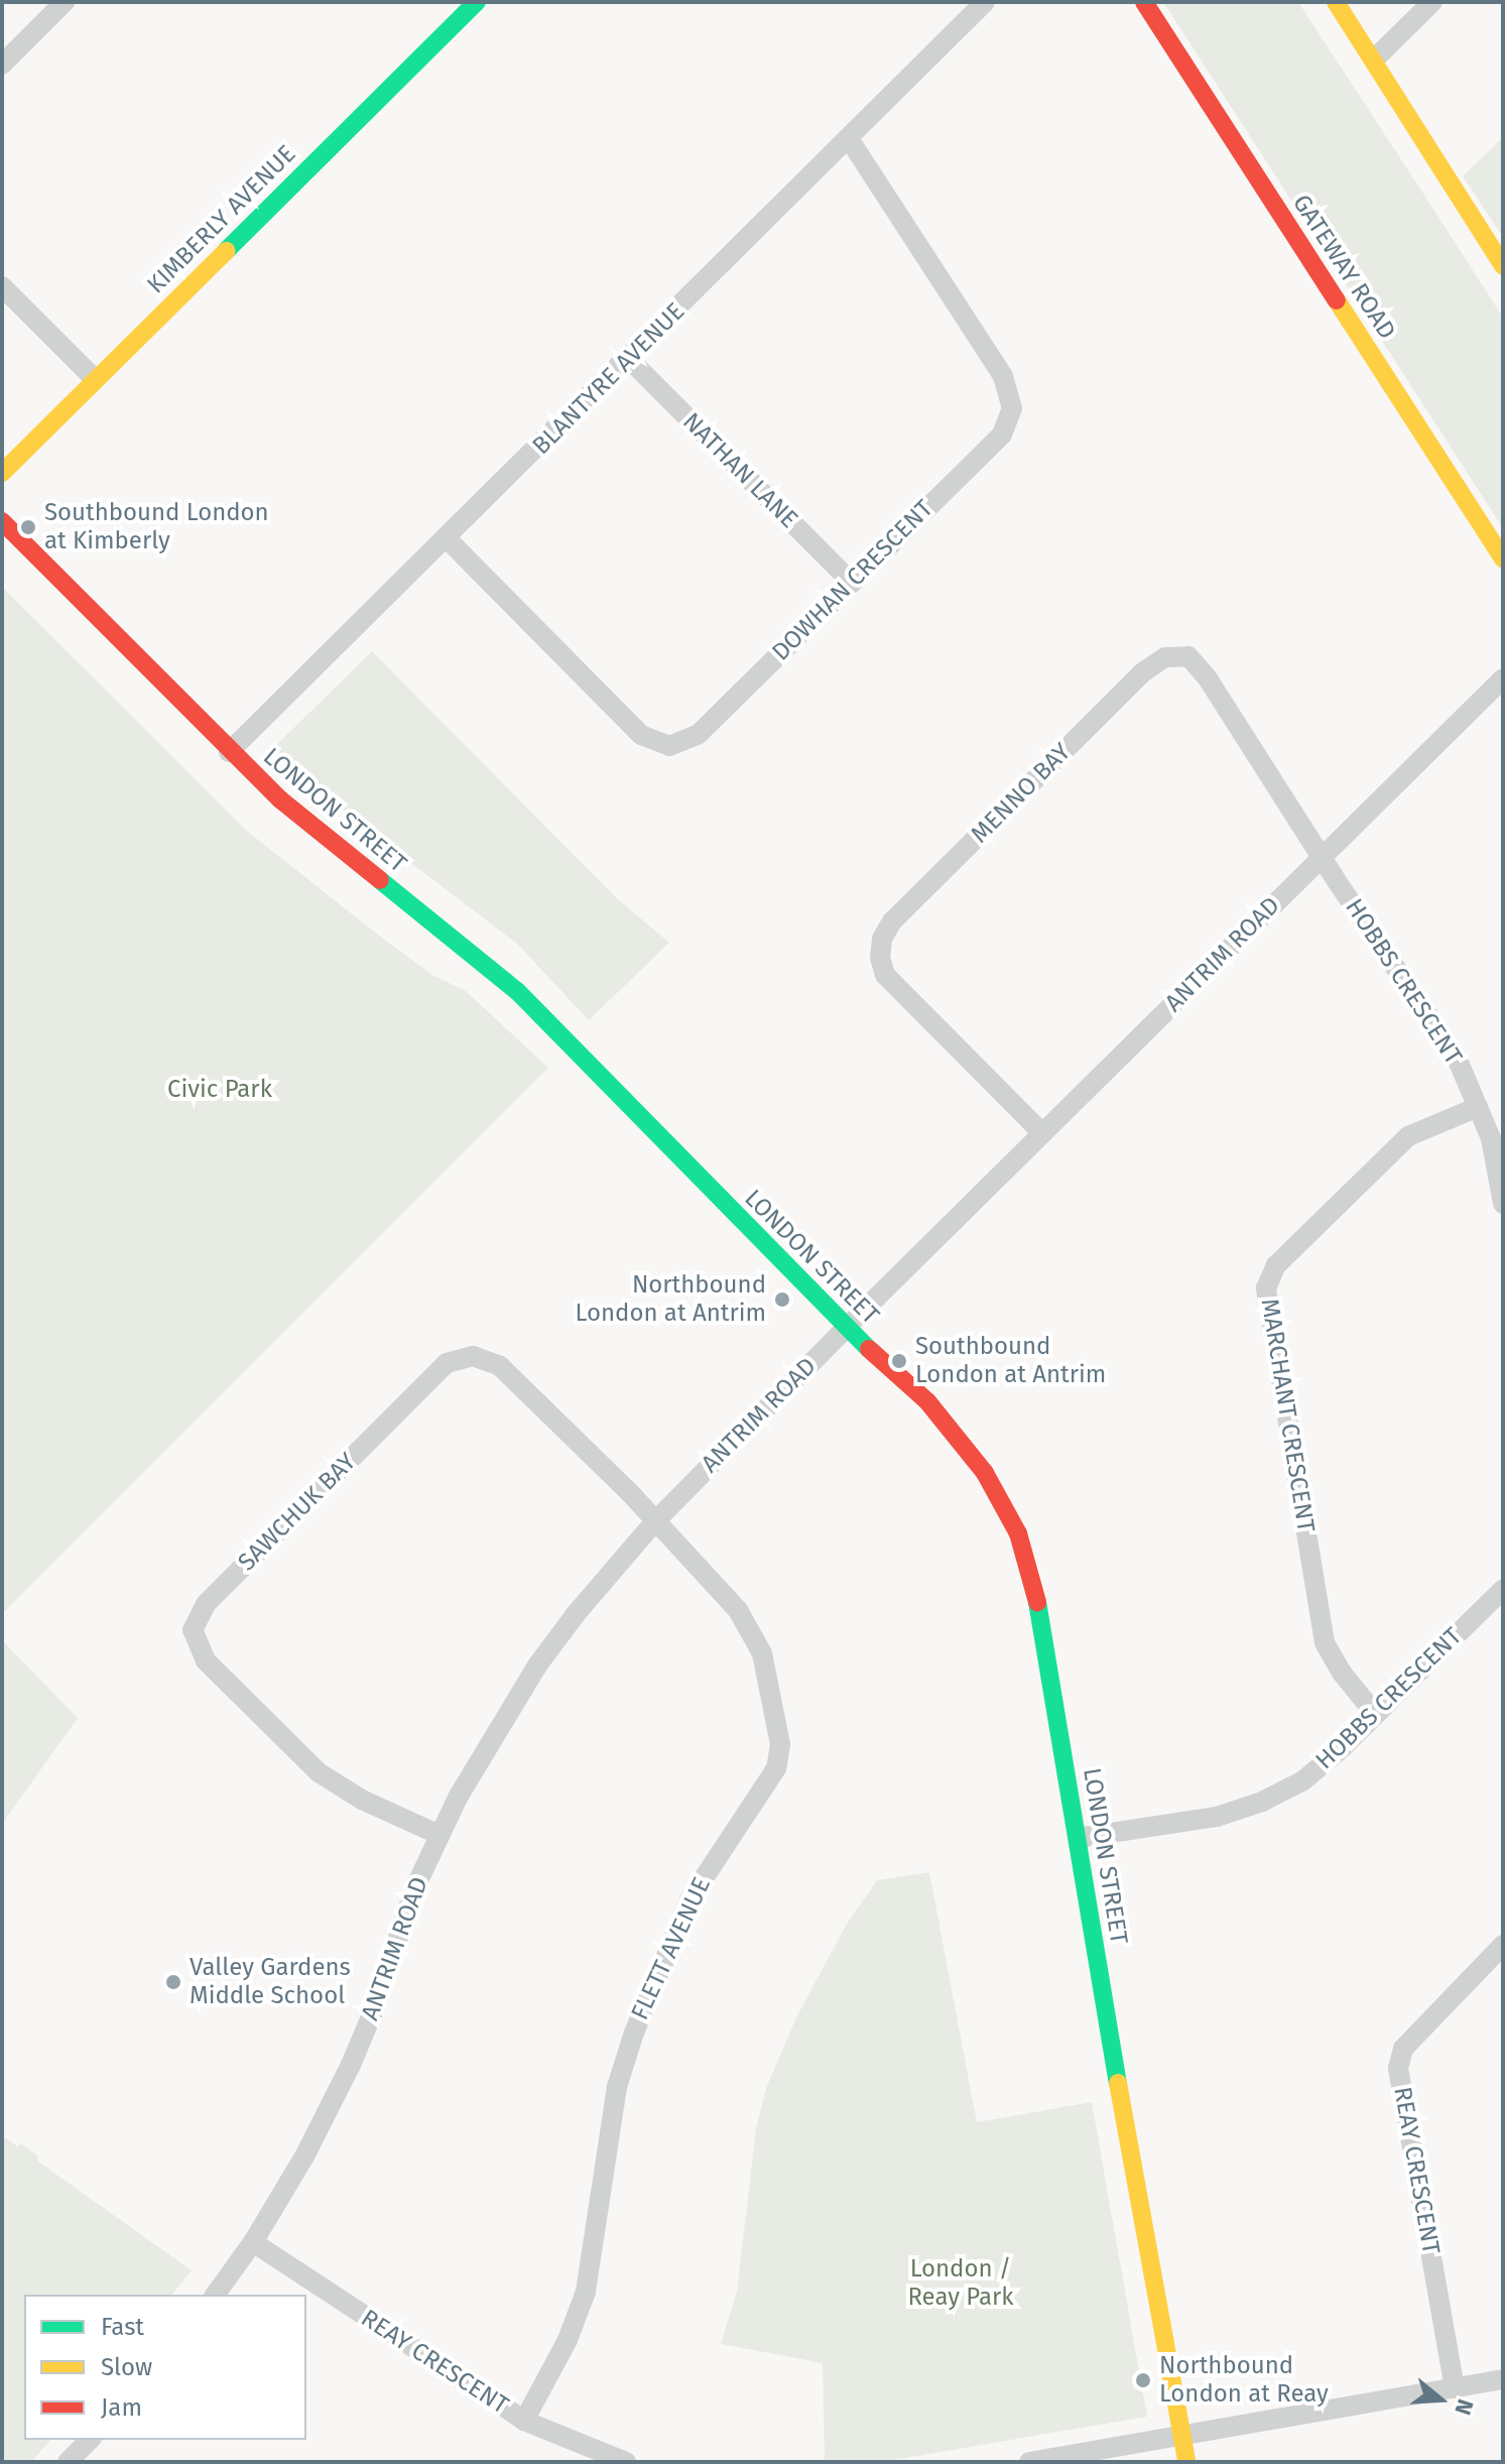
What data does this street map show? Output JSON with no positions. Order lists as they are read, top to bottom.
{
  "streets": {
    "street": [
      "KIMBERLY AVENUE",
      "GATEWAY ROAD",
      "BLANTYRE AVENUE",
      "NATHAN LANE",
      "DOWHAN CRESCENT",
      "MENNO BAY",
      "LONDON STREET",
      "ANTRIM ROAD",
      "HOBBS CRESCENT",
      "MARCHANT CRESCENT",
      "SAWCHUK BAY",
      "FLETT AVENUE",
      "REAY CRESCENT"
    ]
  },
  "crossings": [
    ["BLANTYRE AVENUE", "NATHAN LANE"],
    ["BLANTYRE AVENUE", "DOWHAN CRESCENT"],
    ["BLANTYRE AVENUE", "LONDON STREET"],
    ["NATHAN LANE", "DOWHAN CRESCENT"],
    ["MENNO BAY", "ANTRIM ROAD"],
    ["MENNO BAY", "HOBBS CRESCENT"],
    ["LONDON STREET", "ANTRIM ROAD"],
    ["LONDON STREET", "HOBBS CRESCENT"],
    ["ANTRIM ROAD", "HOBBS CRESCENT"],
    ["ANTRIM ROAD", "SAWCHUK BAY"],
    ["ANTRIM ROAD", "FLETT AVENUE"],
    ["ANTRIM ROAD", "REAY CRESCENT"],
    ["HOBBS CRESCENT", "MARCHANT CRESCENT"],
    ["SAWCHUK BAY", "FLETT AVENUE"],
    ["FLETT AVENUE", "REAY CRESCENT"]
  ],
  "parks": ["Civic Park", "London / Reay Park"],
  "places": [
    "Southbound London at Kimberly",
    "Northbound London at Antrim",
    "Southbound London at Antrim",
    "Valley Gardens Middle School",
    "Northbound London at Reay"
  ],
  "legend": ["Fast", "Slow", "Jam"],
  "north": "right"
}
